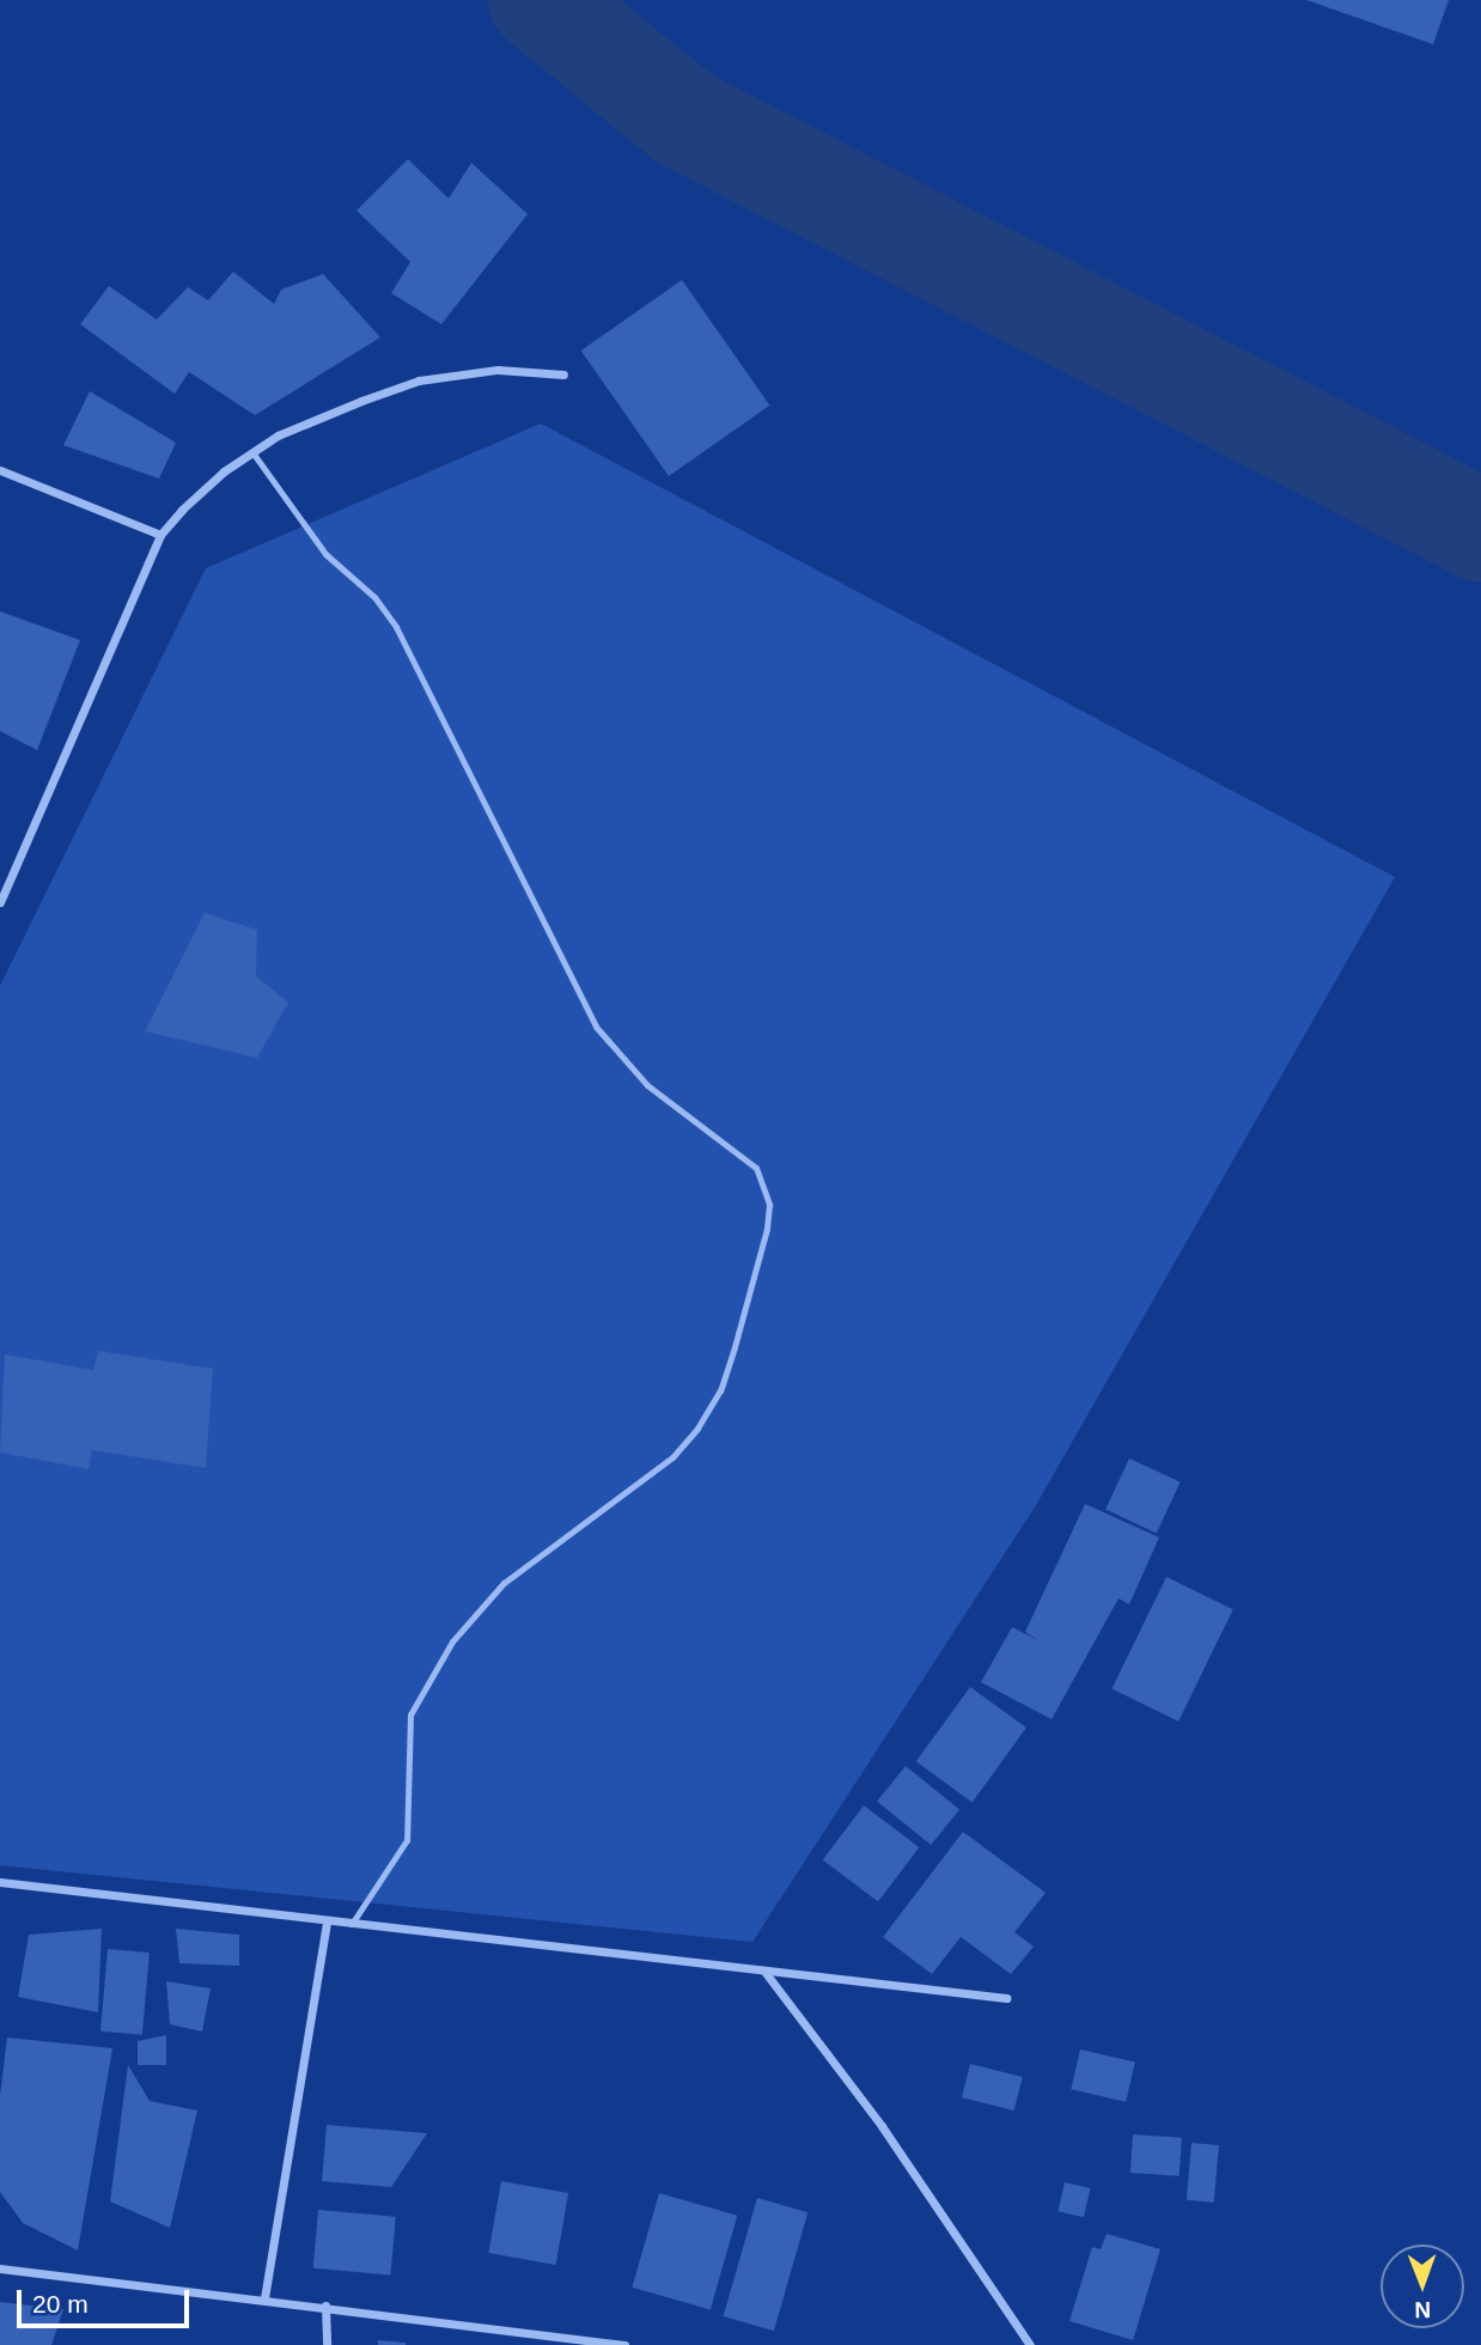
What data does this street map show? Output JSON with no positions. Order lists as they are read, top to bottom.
{
  "scale_bar": "20 m",
  "north": "bottom"
}
